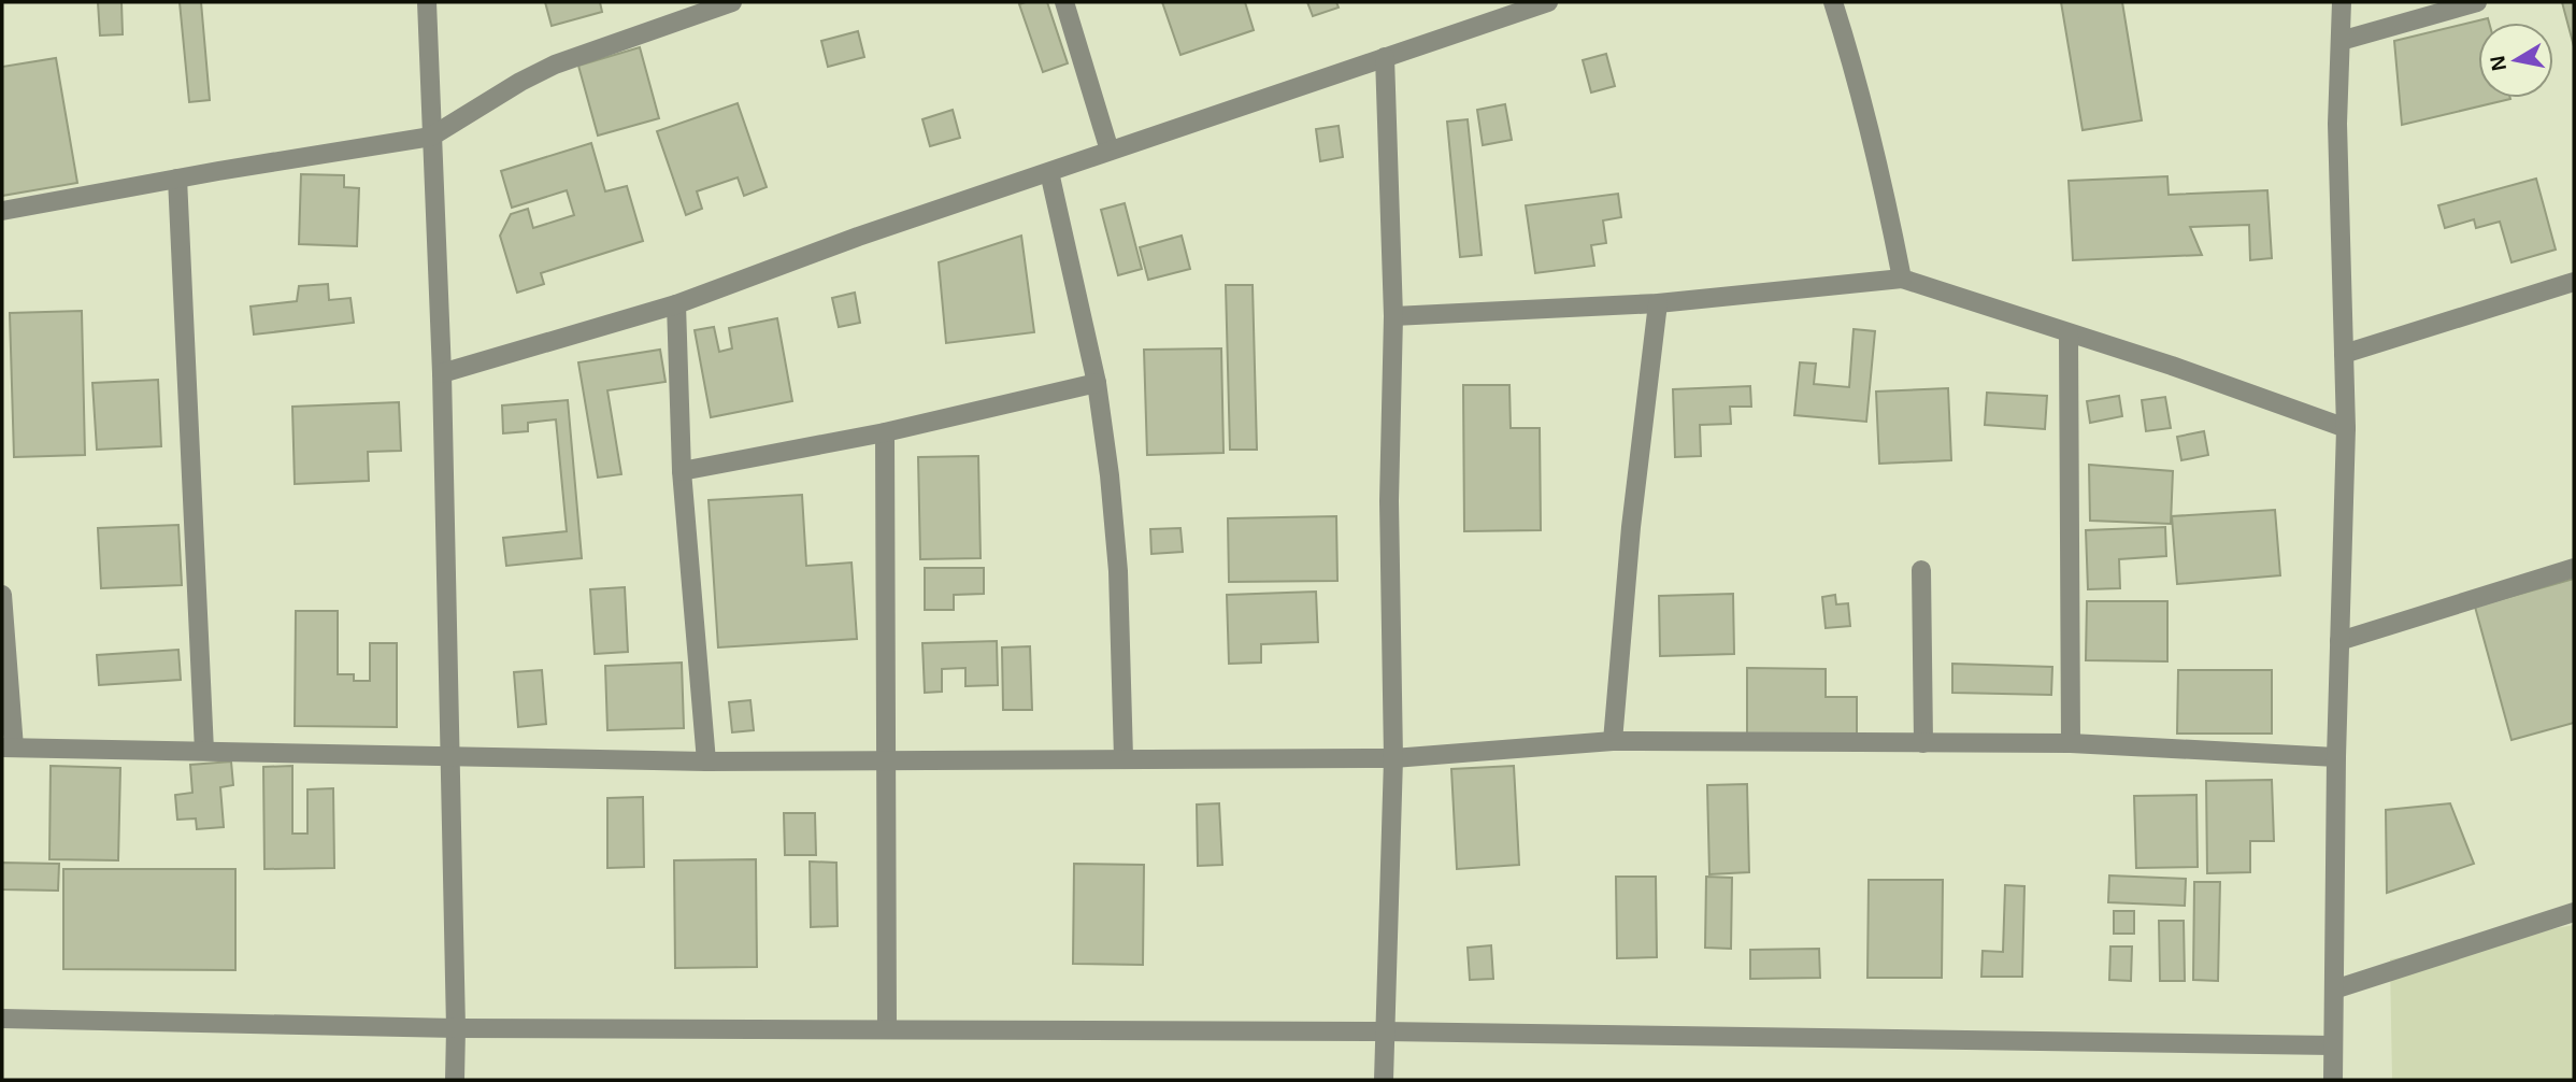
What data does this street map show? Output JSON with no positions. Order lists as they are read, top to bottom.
{
  "north": "left"
}
